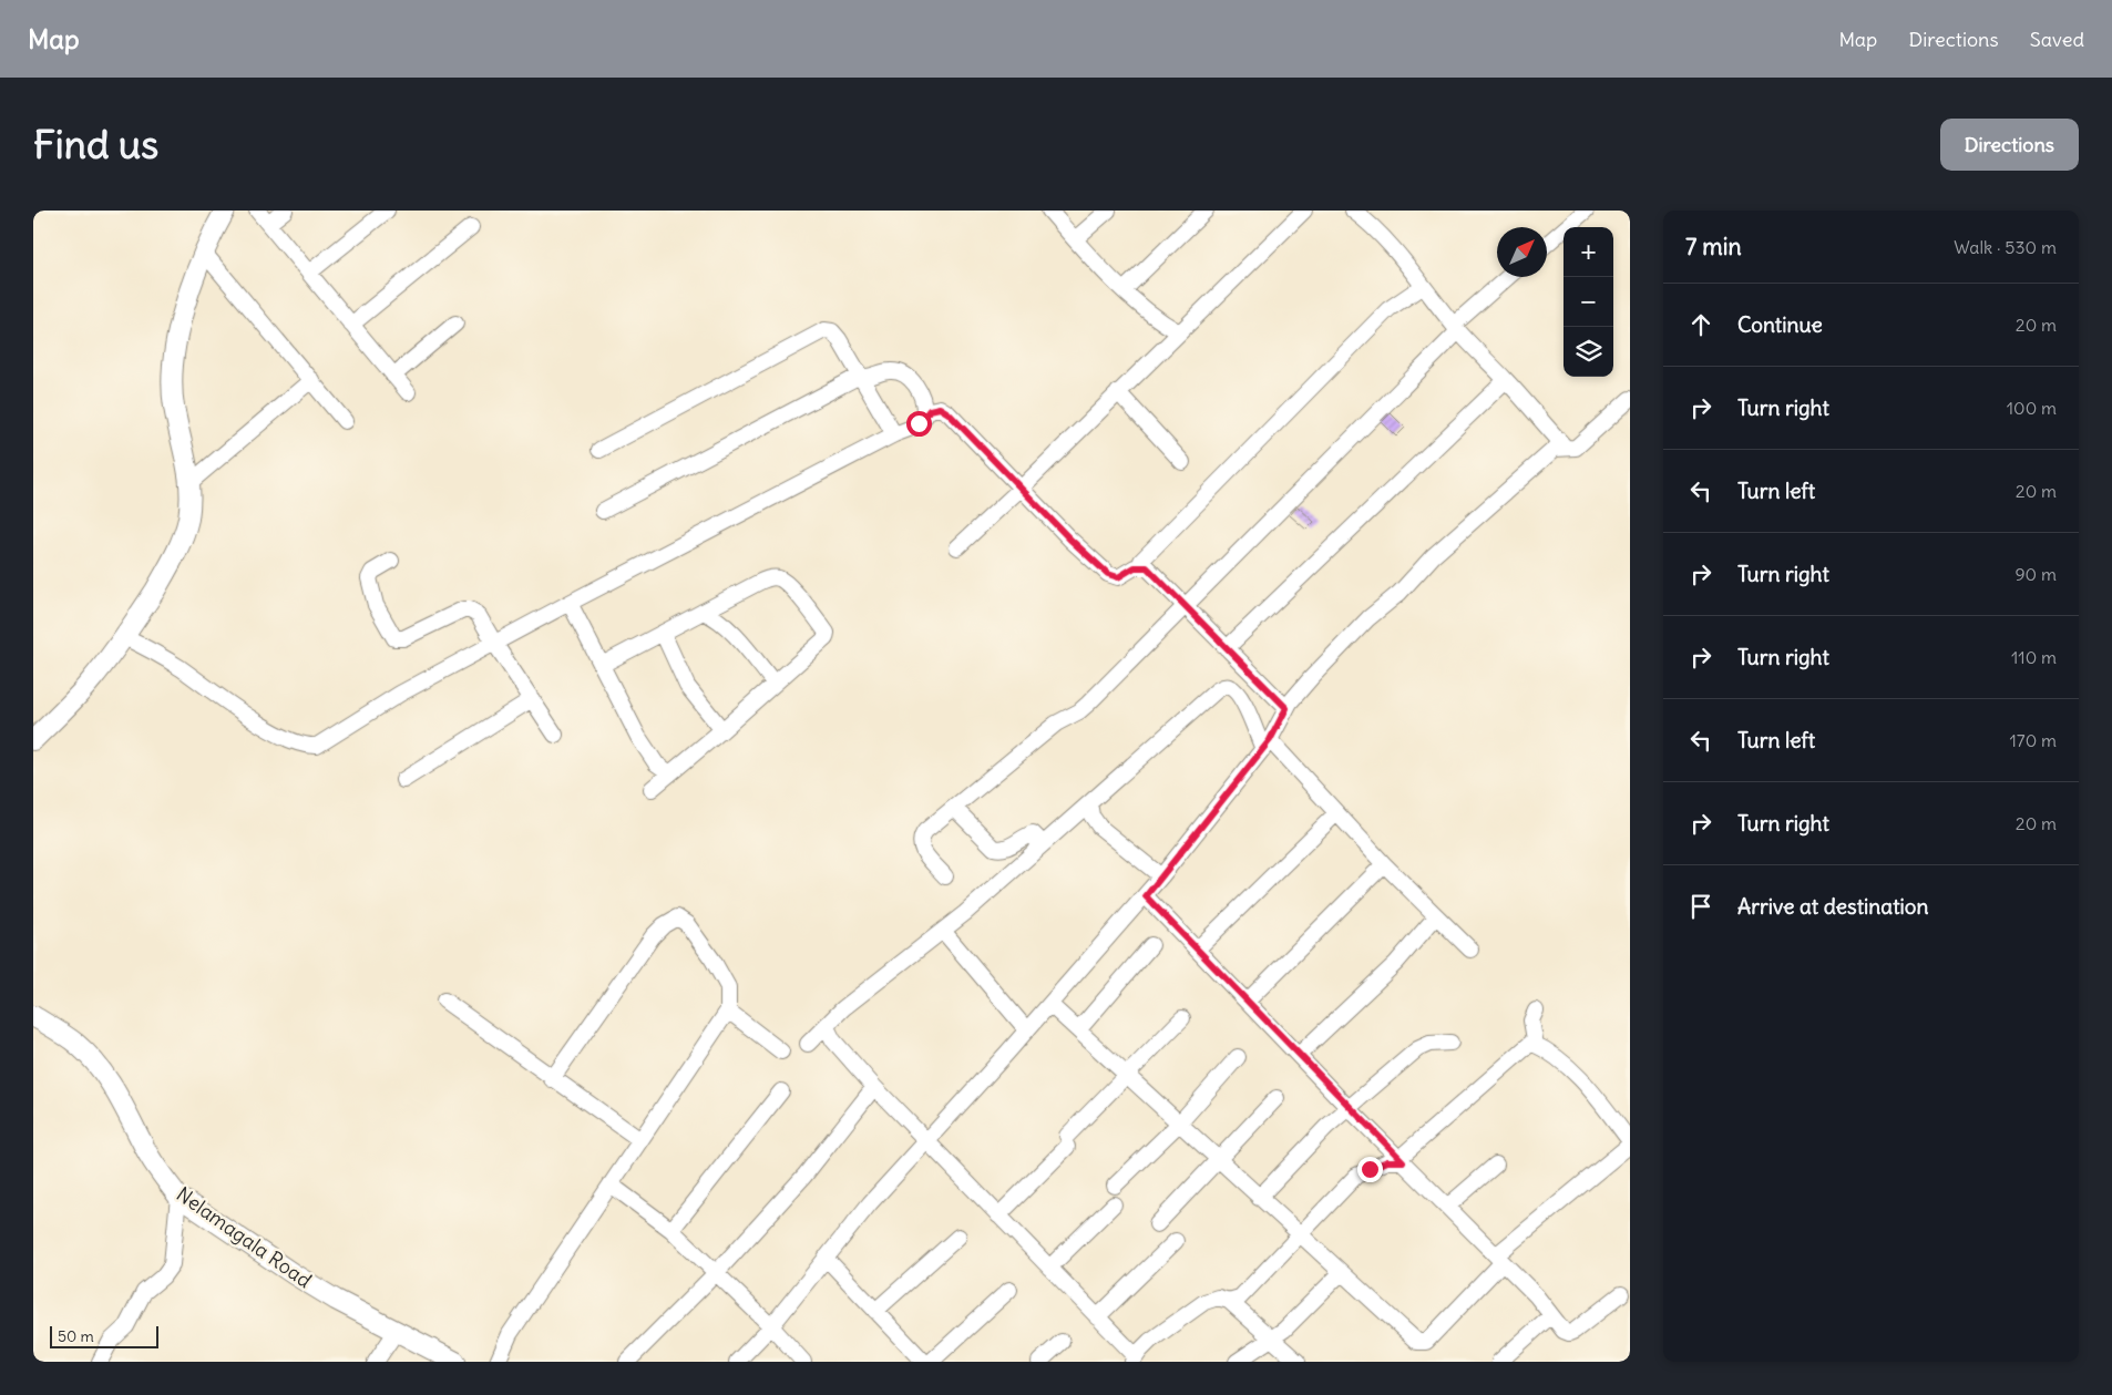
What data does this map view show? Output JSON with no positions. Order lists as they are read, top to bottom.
{
  "streets": {
    "street": ["Nelamagala Road"]
  },
  "scale_bar": "50 m",
  "north": "top right",
  "page": {
    "header": "Map",
    "nav": ["Map", "Directions", "Saved"],
    "buttons": "Directions",
    "title": "Find us",
    "heading": ["7 min", "Walk · 530 m"],
    "map_buttons": ["+", "−"],
    "list": [
      ["Continue", "20 m"],
      ["Turn right", "100 m"],
      ["Turn left", "20 m"],
      ["Turn right", "90 m"],
      ["Turn right", "110 m"],
      ["Turn left", "170 m"],
      ["Turn right", "20 m"],
      "Arrive at destination"
    ],
    "scale": "50 m"
  }
}
